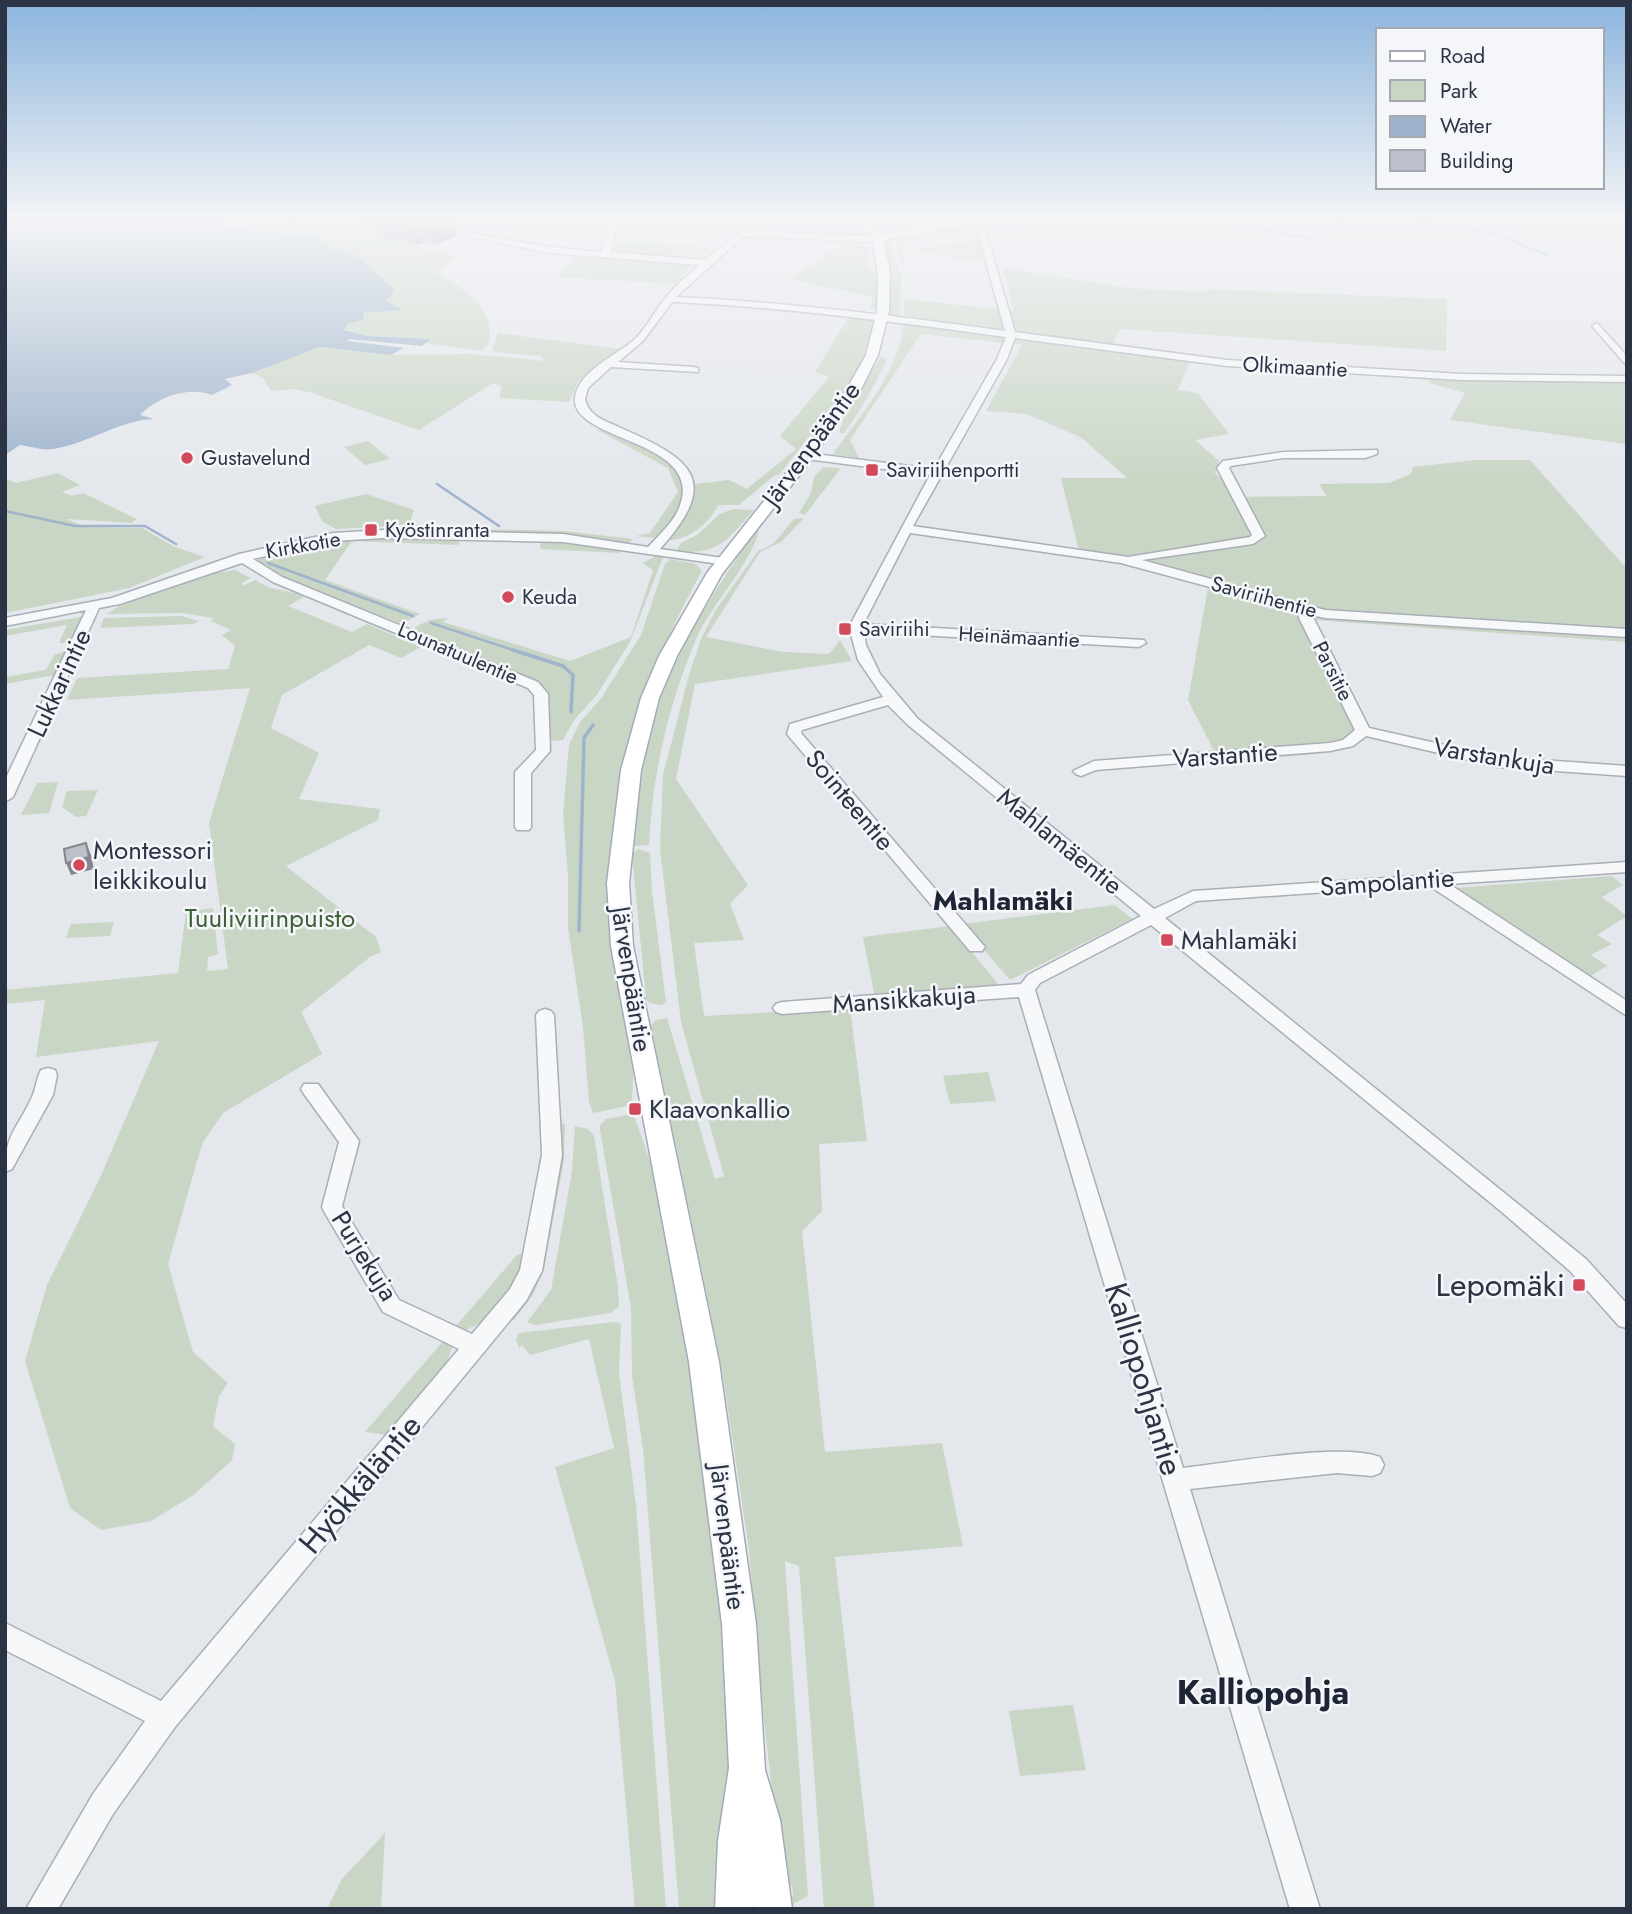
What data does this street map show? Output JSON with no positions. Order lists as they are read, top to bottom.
{
  "streets": {
    "main road": ["Järvenpääntie"],
    "street": [
      "Olkimaantie",
      "Kirkkotie",
      "Saviriihentie",
      "Heinämaantie",
      "Lounatuulentie",
      "Parsitie",
      "Lukkarintie",
      "Varstantie",
      "Varstankuja",
      "Sointeentie",
      "Mahlamäentie",
      "Sampolantie",
      "Mansikkakuja",
      "Purjekuja",
      "Kalliopohjantie",
      "Hyökkäläntie"
    ]
  },
  "crossings": [
    ["Olkimaantie", "Järvenpääntie"],
    ["Järvenpääntie", "Kirkkotie"],
    ["Kirkkotie", "Lounatuulentie"],
    ["Kirkkotie", "Lukkarintie"],
    ["Saviriihentie", "Parsitie"],
    ["Heinämaantie", "Mahlamäentie"],
    ["Parsitie", "Varstantie"],
    ["Parsitie", "Varstankuja"],
    ["Varstantie", "Varstankuja"],
    ["Sointeentie", "Mahlamäentie"],
    ["Mahlamäentie", "Sampolantie"],
    ["Mansikkakuja", "Kalliopohjantie"],
    ["Purjekuja", "Hyökkäläntie"]
  ],
  "districts": ["Mahlamäki", "Kalliopohja"],
  "parks": ["Tuuliviirinpuisto"],
  "places": {
    "other": ["Gustavelund", "Keuda", "Montessori leikkikoulu"],
    "transit": [
      "Saviriihenportti",
      "Kyöstinranta",
      "Saviriihi",
      "Mahlamäki",
      "Klaavonkallio",
      "Lepomäki"
    ]
  },
  "legend": [
    "Road",
    "Park",
    "Water",
    "Building"
  ]
}
